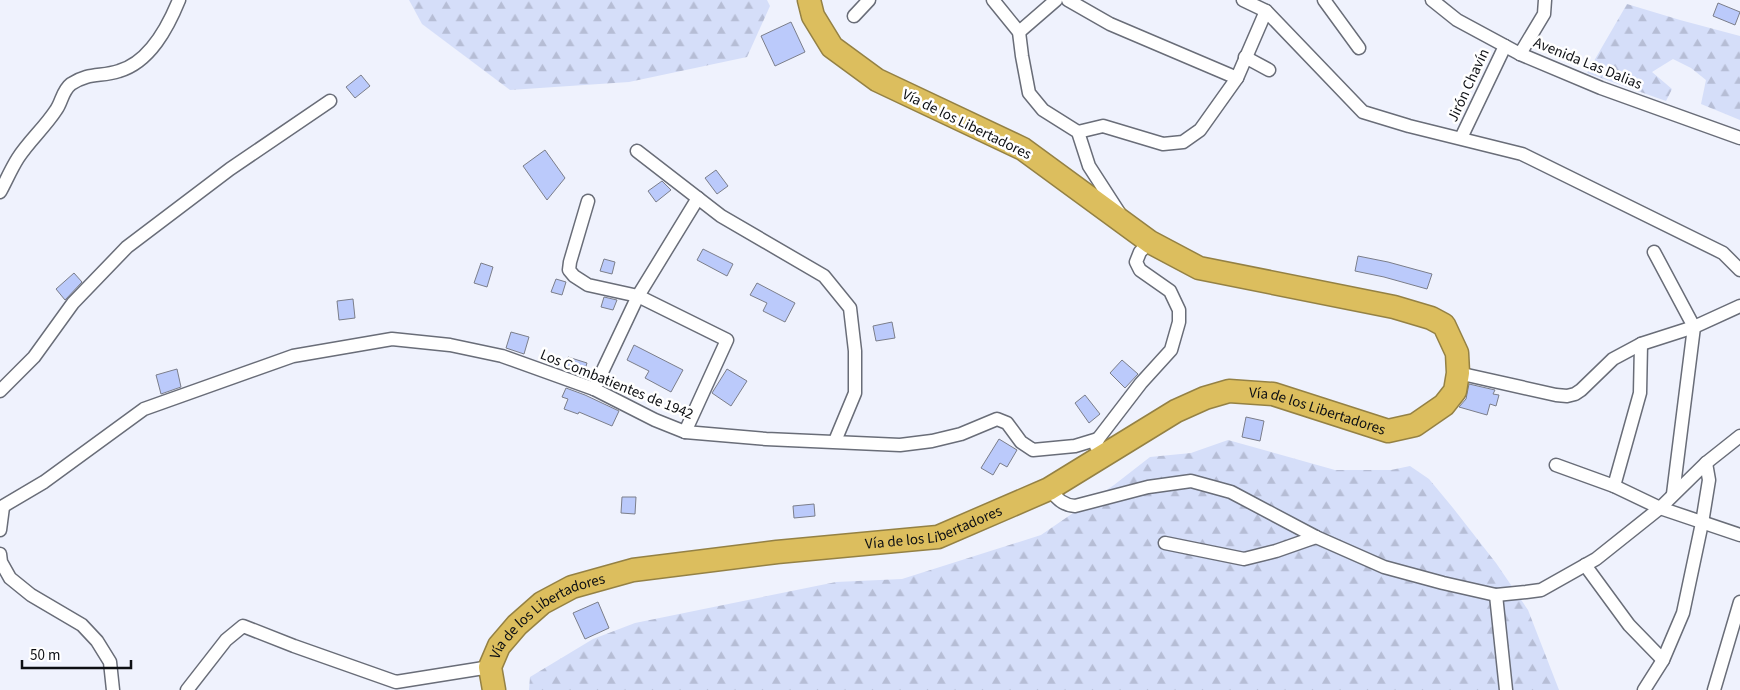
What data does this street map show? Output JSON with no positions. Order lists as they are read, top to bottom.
{
  "streets": {
    "highway": ["Vía de los Libertadores"],
    "street": ["Avenida Las Dalias", "Jirón Chavín", "Los Combatientes de 1942"]
  },
  "crossings": [
    ["Avenida Las Dalias", "Jirón Chavín"]
  ],
  "scale_bar": "50 m"
}
